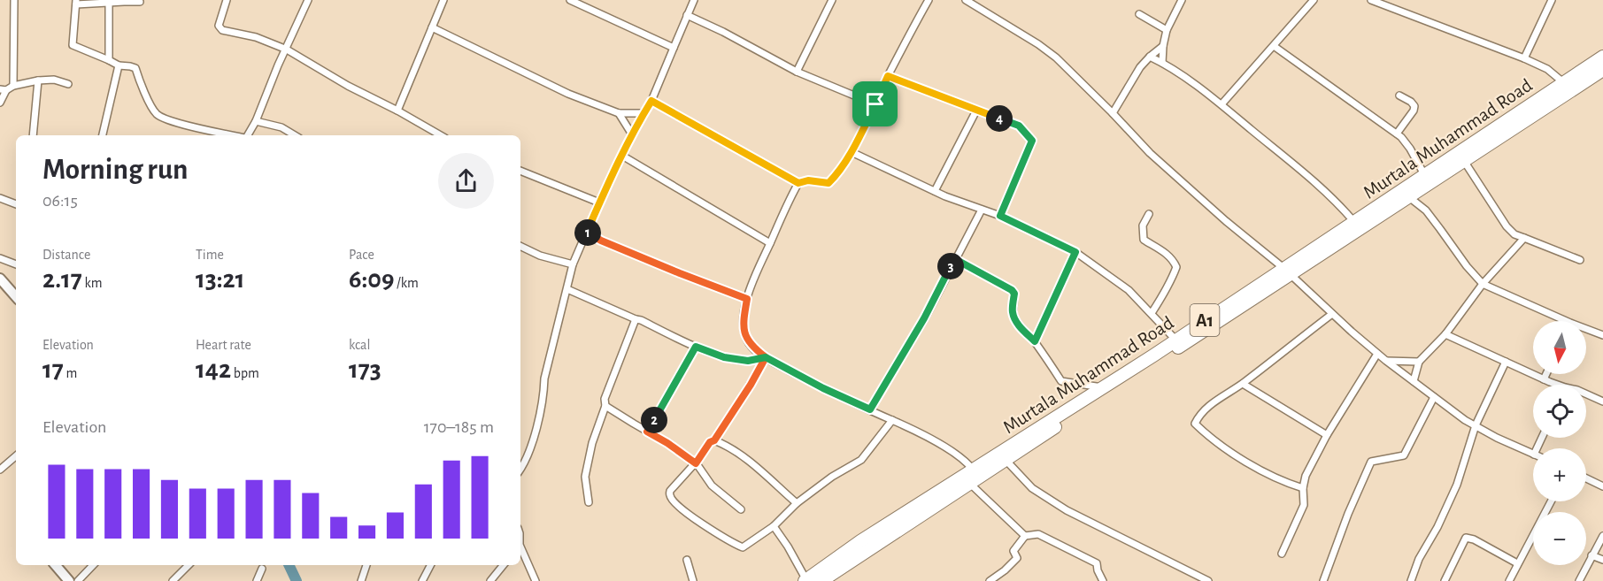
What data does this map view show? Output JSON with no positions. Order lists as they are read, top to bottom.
{
  "streets": {
    "highway": ["Murtala Muhammad Road", "A1"]
  },
  "north": "bottom",
  "page": {
    "pins": [
      "4",
      "1",
      "3",
      "2"
    ],
    "heading": ["Morning run", "06:15"],
    "stats": [
      ["Distance", "2.17 km"],
      ["Time", "13:21"],
      ["Pace", "6:09 /km"],
      ["Elevation", "17 m"],
      ["Heart rate", "142 bpm"],
      ["kcal", "173"]
    ],
    "map_buttons": ["+", "−"],
    "chart": ["Elevation", "170–185 m"]
  }
}
